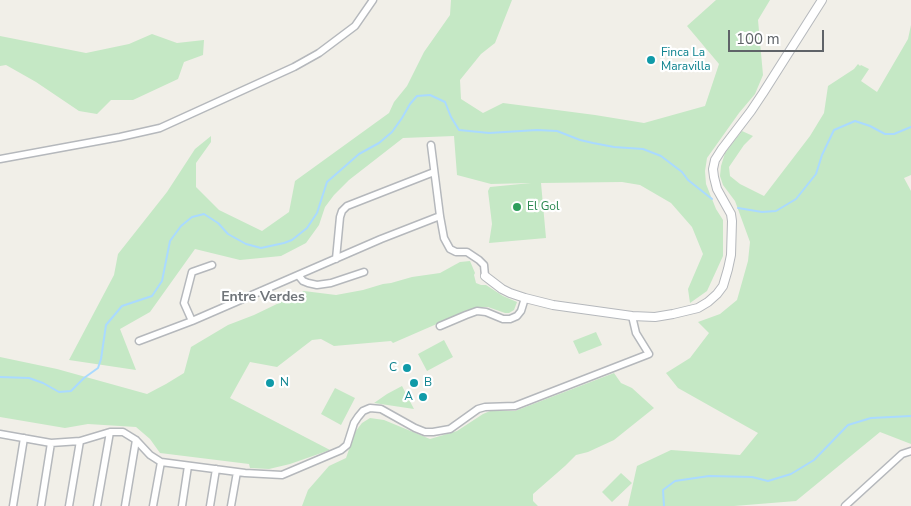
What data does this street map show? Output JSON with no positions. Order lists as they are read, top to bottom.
{
  "districts": ["Entre Verdes"],
  "places": [
    "Finca La Maravilla",
    "El Gol",
    "C",
    "N",
    "B",
    "A"
  ],
  "scale_bar": "100 m"
}
